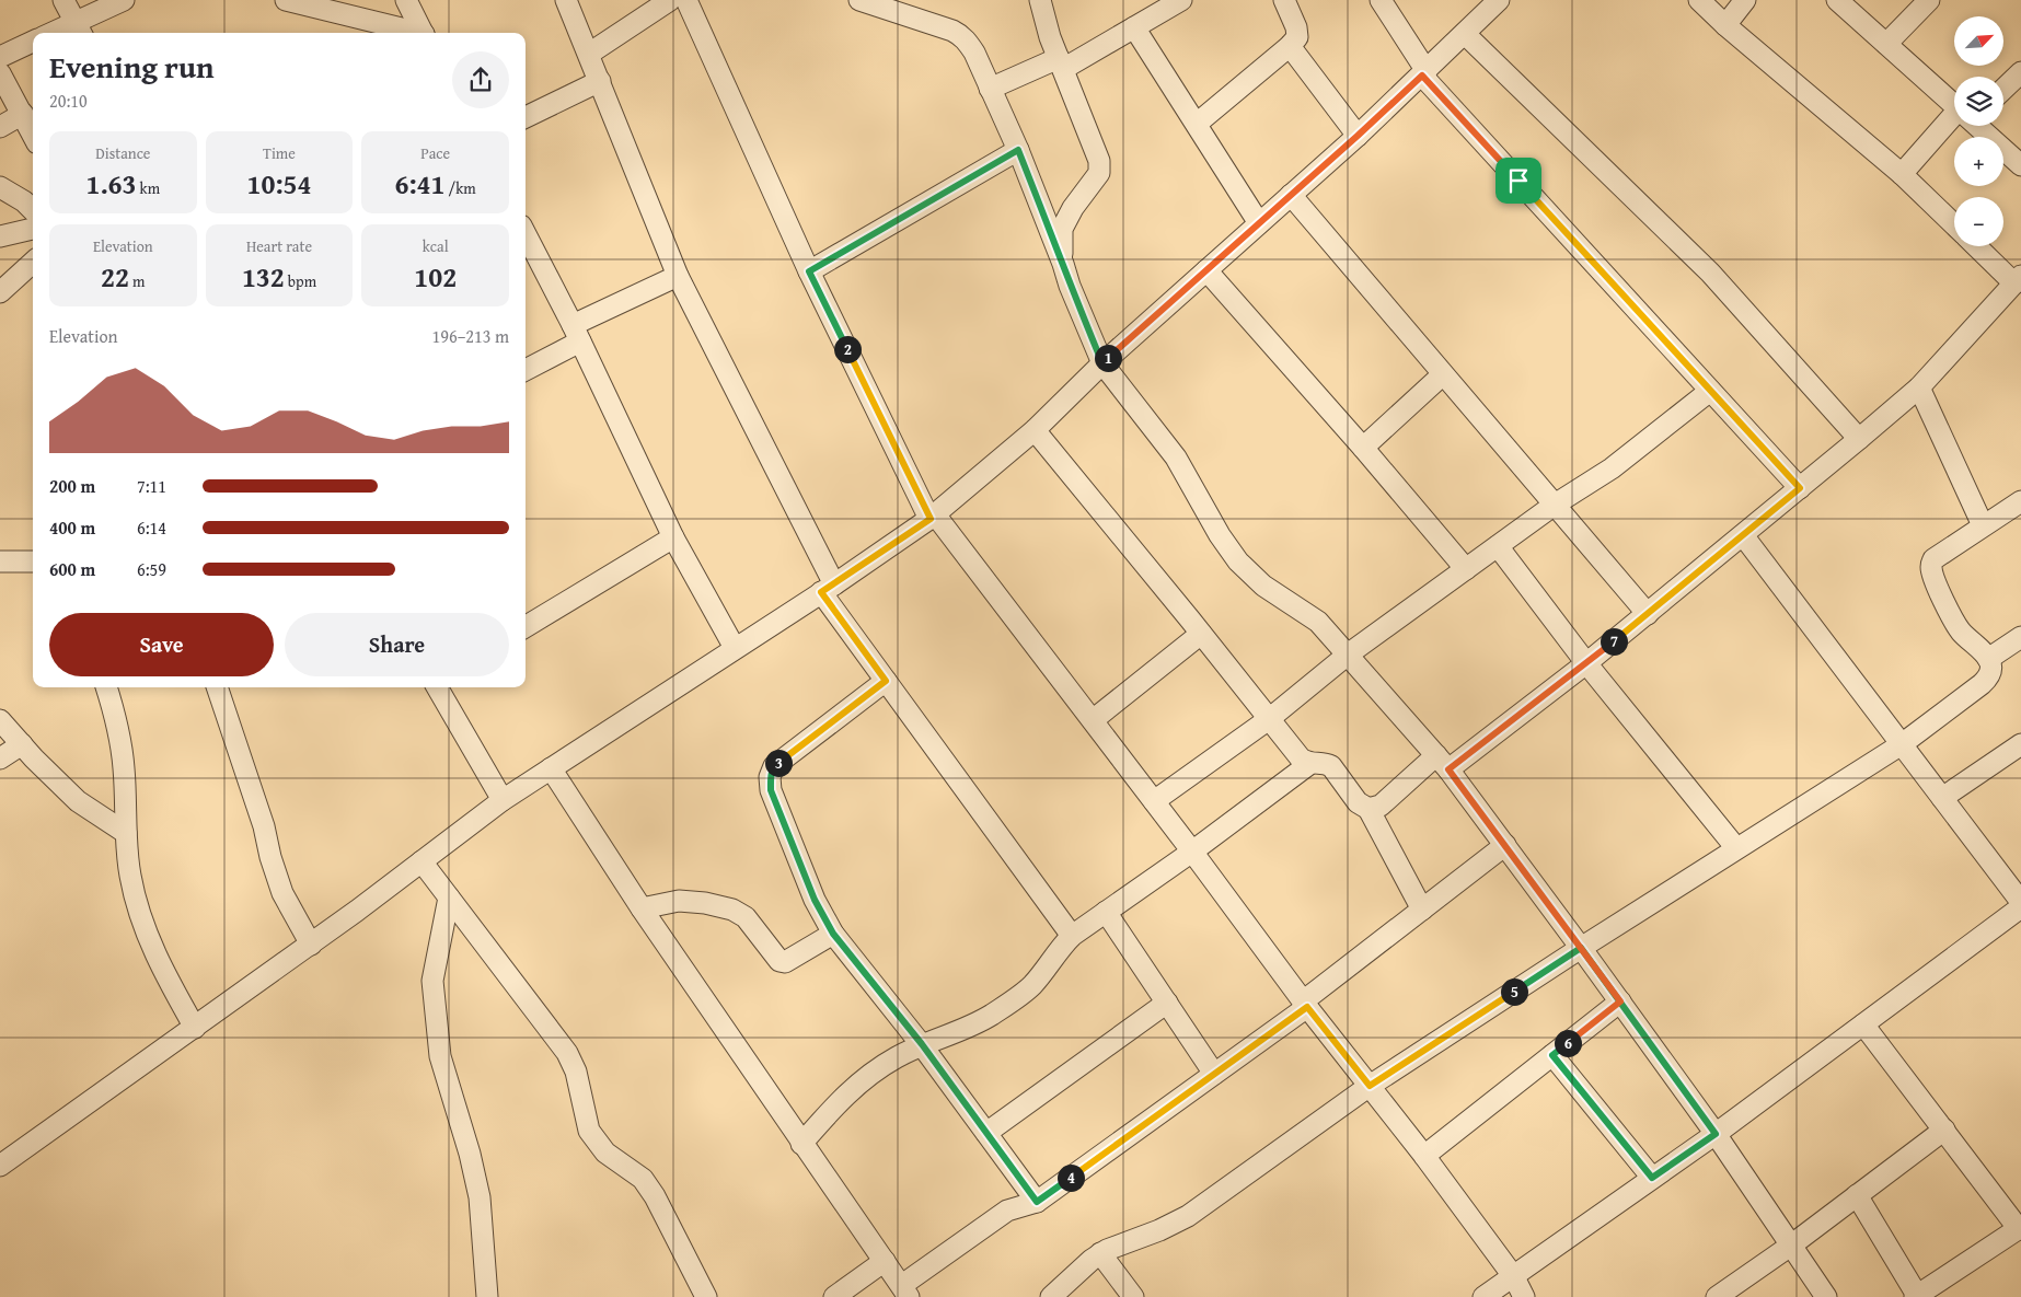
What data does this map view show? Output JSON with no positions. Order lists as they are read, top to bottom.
{
  "north": "top right",
  "page": {
    "map_buttons": ["+", "−"],
    "heading": ["Evening run", "20:10"],
    "stats": [
      ["Distance", "1.63 km"],
      ["Time", "10:54"],
      ["Pace", "6:41 /km"],
      ["Elevation", "22 m"],
      ["Heart rate", "132 bpm"],
      ["kcal", "102"]
    ],
    "chart": ["Elevation", "196–213 m"],
    "pins": [
      "2",
      "1",
      "7",
      "3",
      "5",
      "6",
      "4"
    ],
    "list": [
      {
        "name": "200 m",
        "note": "7:11"
      },
      {
        "name": "400 m",
        "note": "6:14"
      },
      {
        "name": "600 m",
        "note": "6:59"
      }
    ],
    "buttons": ["Save", "Share"]
  }
}
